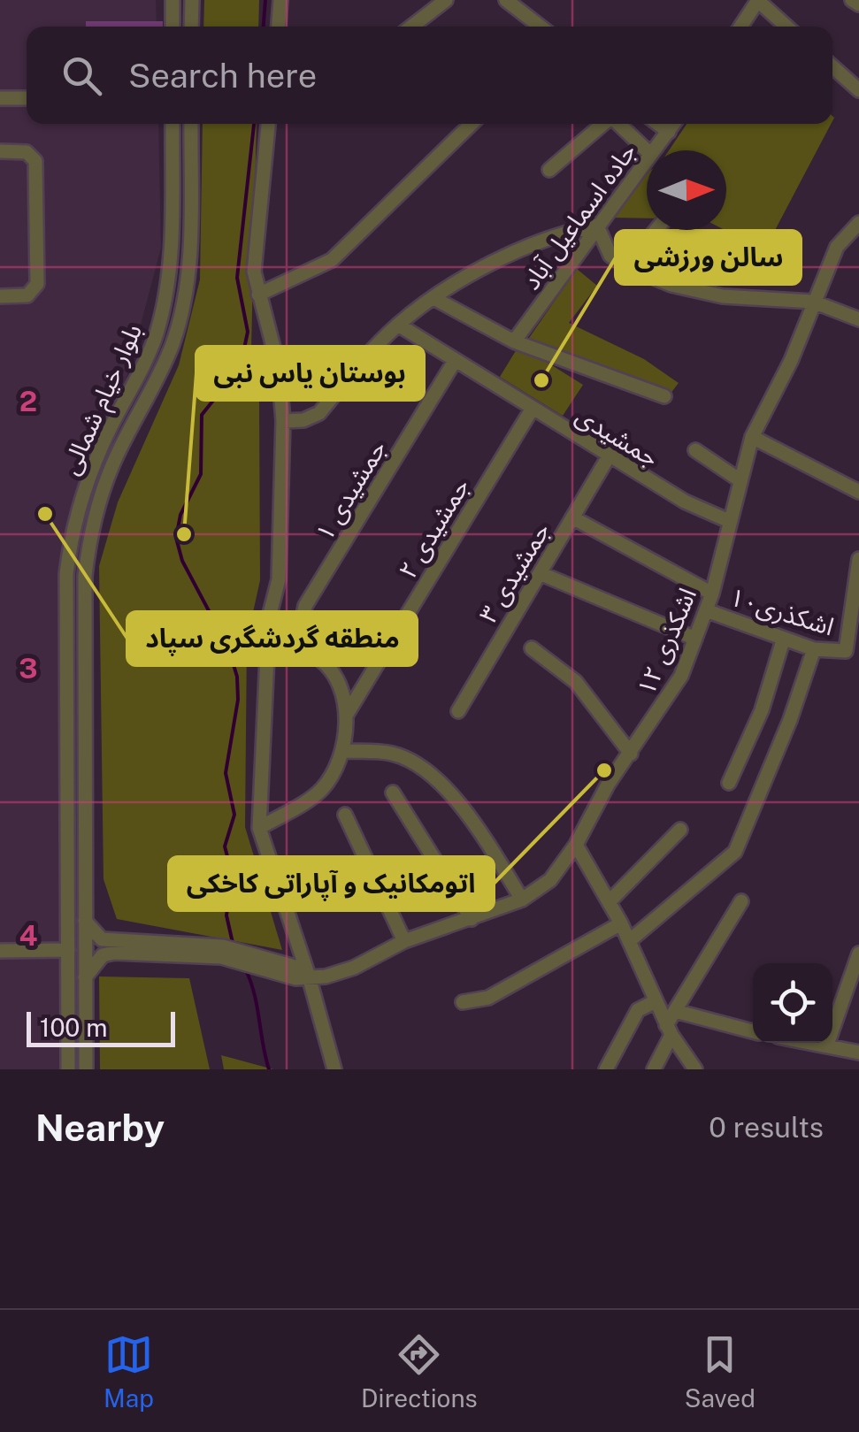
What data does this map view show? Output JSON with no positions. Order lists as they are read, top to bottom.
{
  "streets": {
    "street": [
      "جاده اسماعیل آباد",
      "بلوار خیام شمالی",
      "جمشیدی",
      "جمشیدی ۱",
      "جمشیدی ۲",
      "جمشیدی ۳",
      "اشکذری۱۰",
      "اشکذری ۱۲"
    ]
  },
  "crossings": [
    ["جمشیدی", "جمشیدی ۱"],
    ["جمشیدی", "جمشیدی ۲"],
    ["جمشیدی", "جمشیدی ۳"],
    ["جمشیدی", "اشکذری ۱۲"],
    ["اشکذری۱۰", "اشکذری ۱۲"]
  ],
  "places": [
    "سالن ورزشی",
    "منطقه گردشگری سپاد",
    "بوستان یاس نبی",
    "اتومکانیک و آپاراتی کاخکی"
  ],
  "scale_bar": "100 m",
  "north": "right",
  "page": {
    "search": "Search here",
    "scale": "100 m",
    "heading": ["Nearby", "0 results"],
    "nav": ["Map", "Directions", "Saved"]
  },
  "grid": {
    "rows": ["2", "3", "4"]
  }
}
